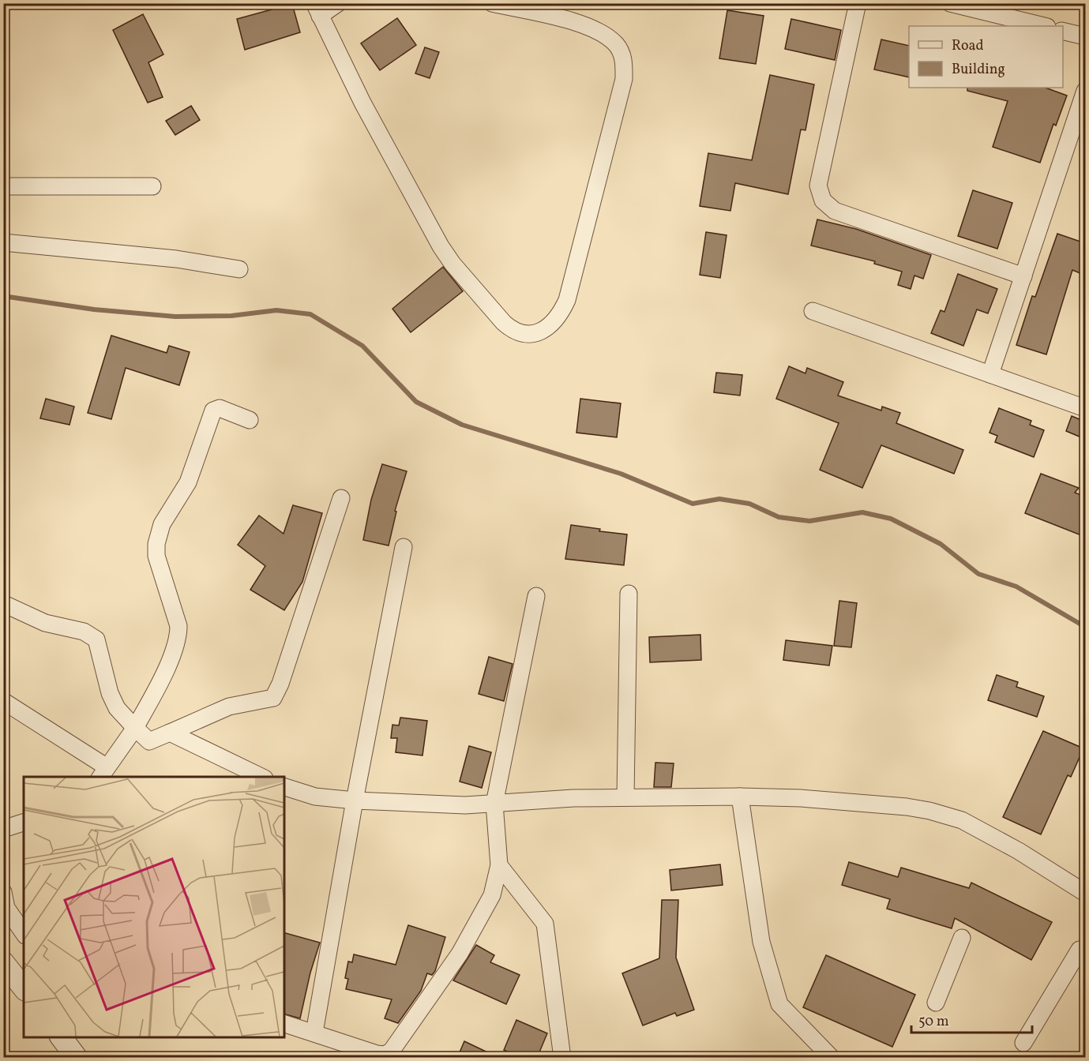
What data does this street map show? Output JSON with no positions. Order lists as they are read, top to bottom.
{
  "legend": ["Road", "Building"],
  "scale_bar": "50 m"
}
